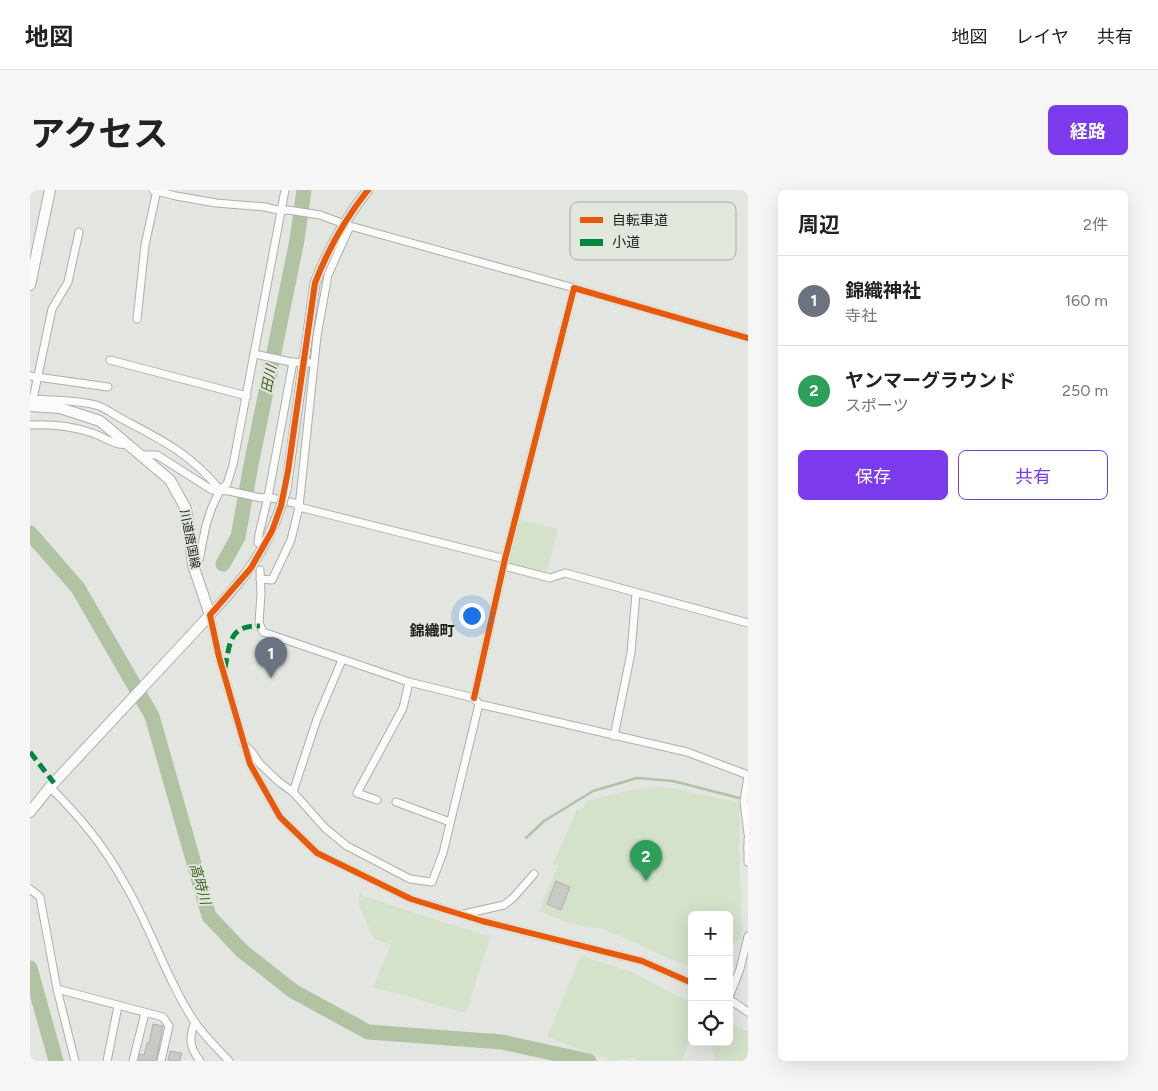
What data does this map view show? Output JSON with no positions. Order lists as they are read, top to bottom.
{
  "streets": {
    "main road": ["川道唐国線"]
  },
  "districts": ["錦織町"],
  "water": ["田川", "高時川"],
  "legend": ["自転車道", "小道"],
  "page": {
    "header": "地図",
    "nav": ["地図", "レイヤ", "共有"],
    "title": "アクセス",
    "buttons": [
      "経路",
      ["保存", "共有"]
    ],
    "heading": ["周辺", "2件"],
    "list": [
      {
        "mark": "1",
        "name": "錦織神社",
        "note": "寺社",
        "value": "160 m"
      },
      {
        "mark": "2",
        "name": "ヤンマーグラウンド",
        "note": "スポーツ",
        "value": "250 m"
      }
    ],
    "pins": ["1", "2"],
    "map_buttons": ["+", "−"]
  }
}
